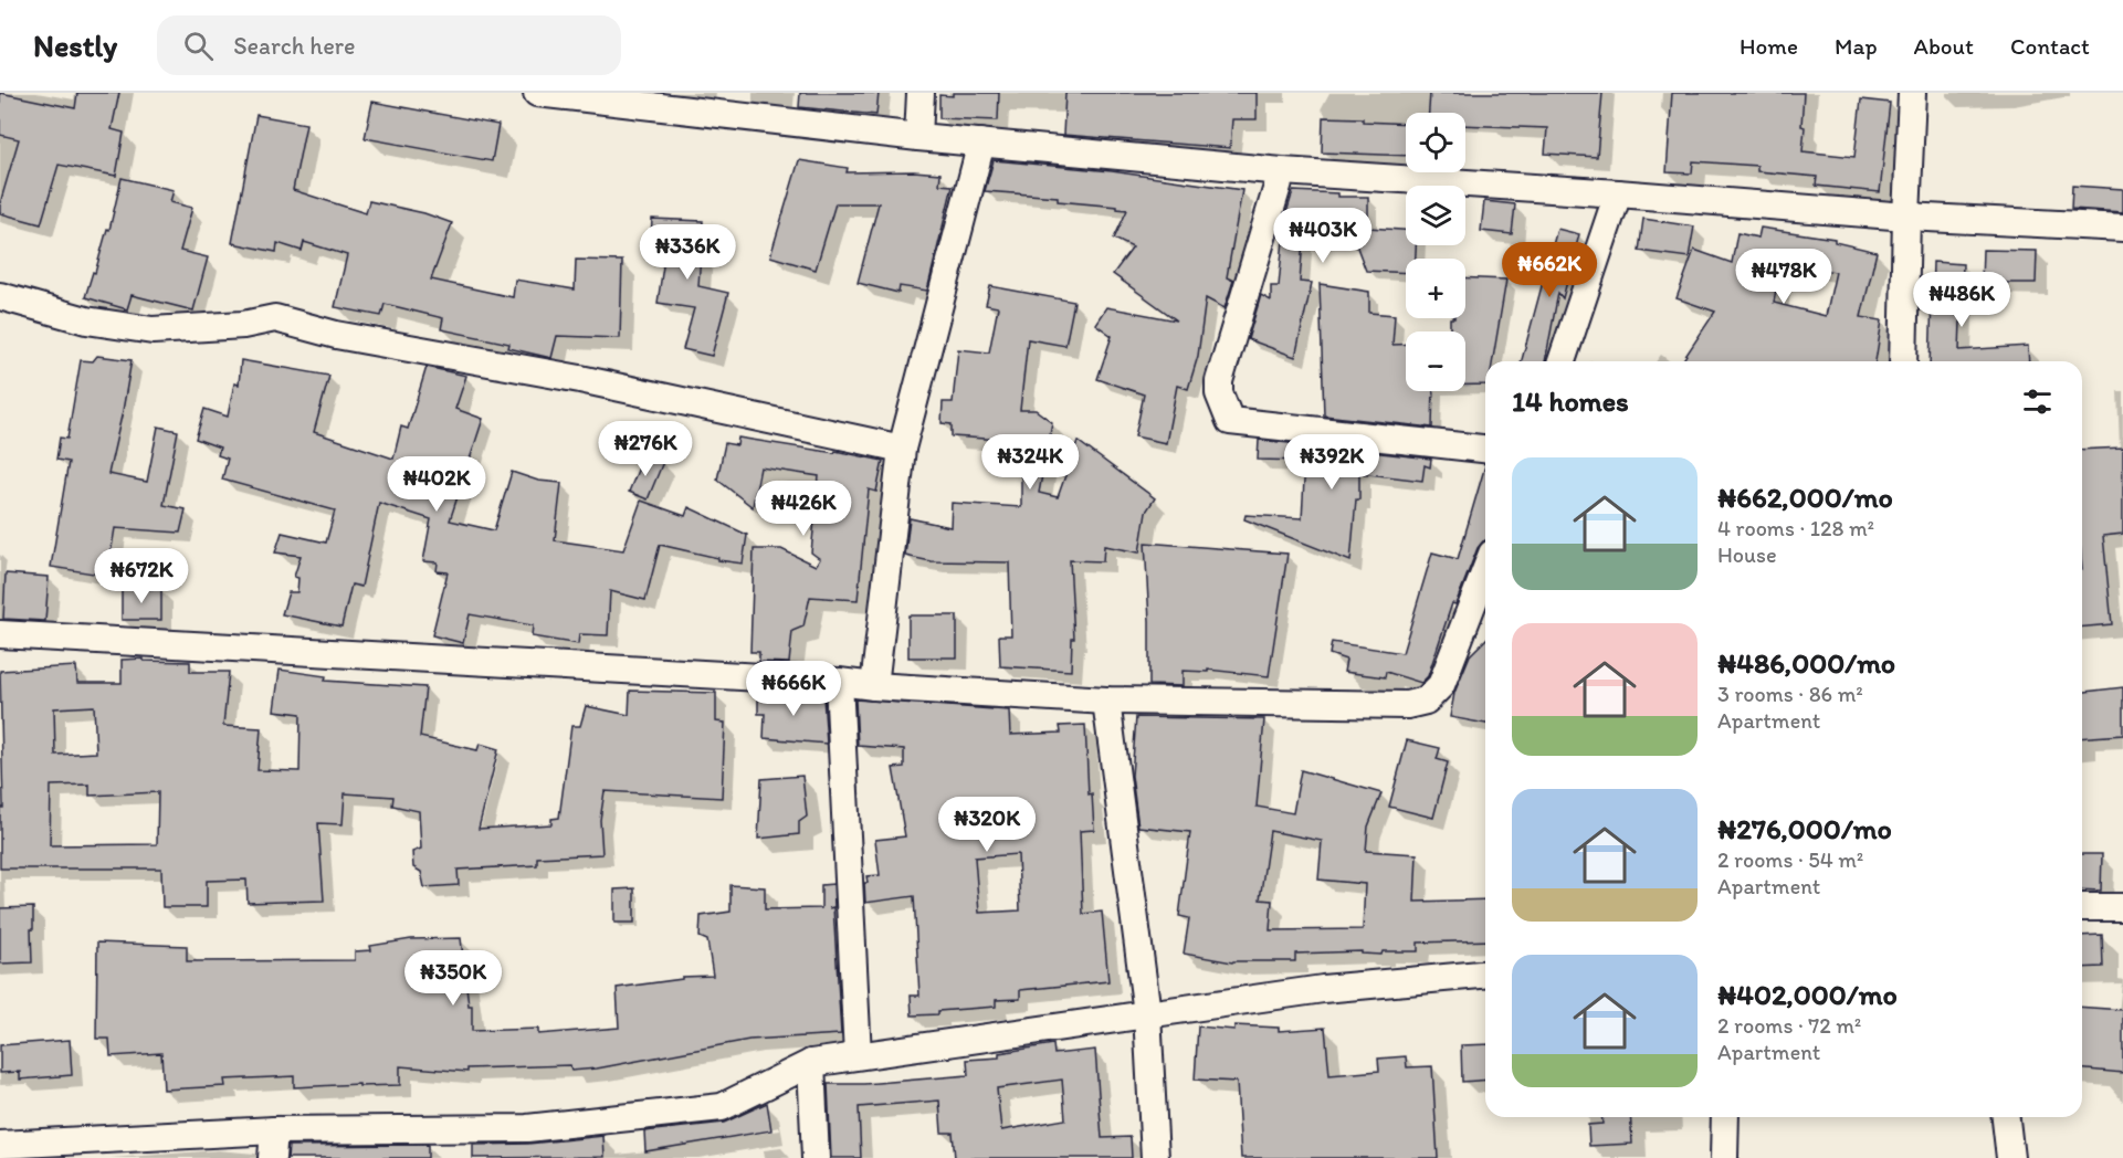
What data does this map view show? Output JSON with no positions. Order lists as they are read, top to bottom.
{
  "page": {
    "header": "Nestly",
    "search": "Search here",
    "nav": [
      "Home",
      "Map",
      "About",
      "Contact"
    ],
    "map_buttons": ["+", "−"],
    "price": [
      "₦403K",
      "₦336K",
      "₦662K",
      "₦478K",
      "₦486K",
      "₦276K",
      "₦324K",
      "₦392K",
      "₦402K",
      "₦426K",
      "₦672K",
      "₦666K",
      "₦320K",
      "₦350K"
    ],
    "heading": "14 homes",
    "list": [
      {
        "name": "₦662,000/mo",
        "note": "4 rooms · 128 m² · House"
      },
      {
        "name": "₦486,000/mo",
        "note": "3 rooms · 86 m² · Apartment"
      },
      {
        "name": "₦276,000/mo",
        "note": "2 rooms · 54 m² · Apartment"
      },
      {
        "name": "₦402,000/mo",
        "note": "2 rooms · 72 m² · Apartment"
      }
    ]
  }
}
